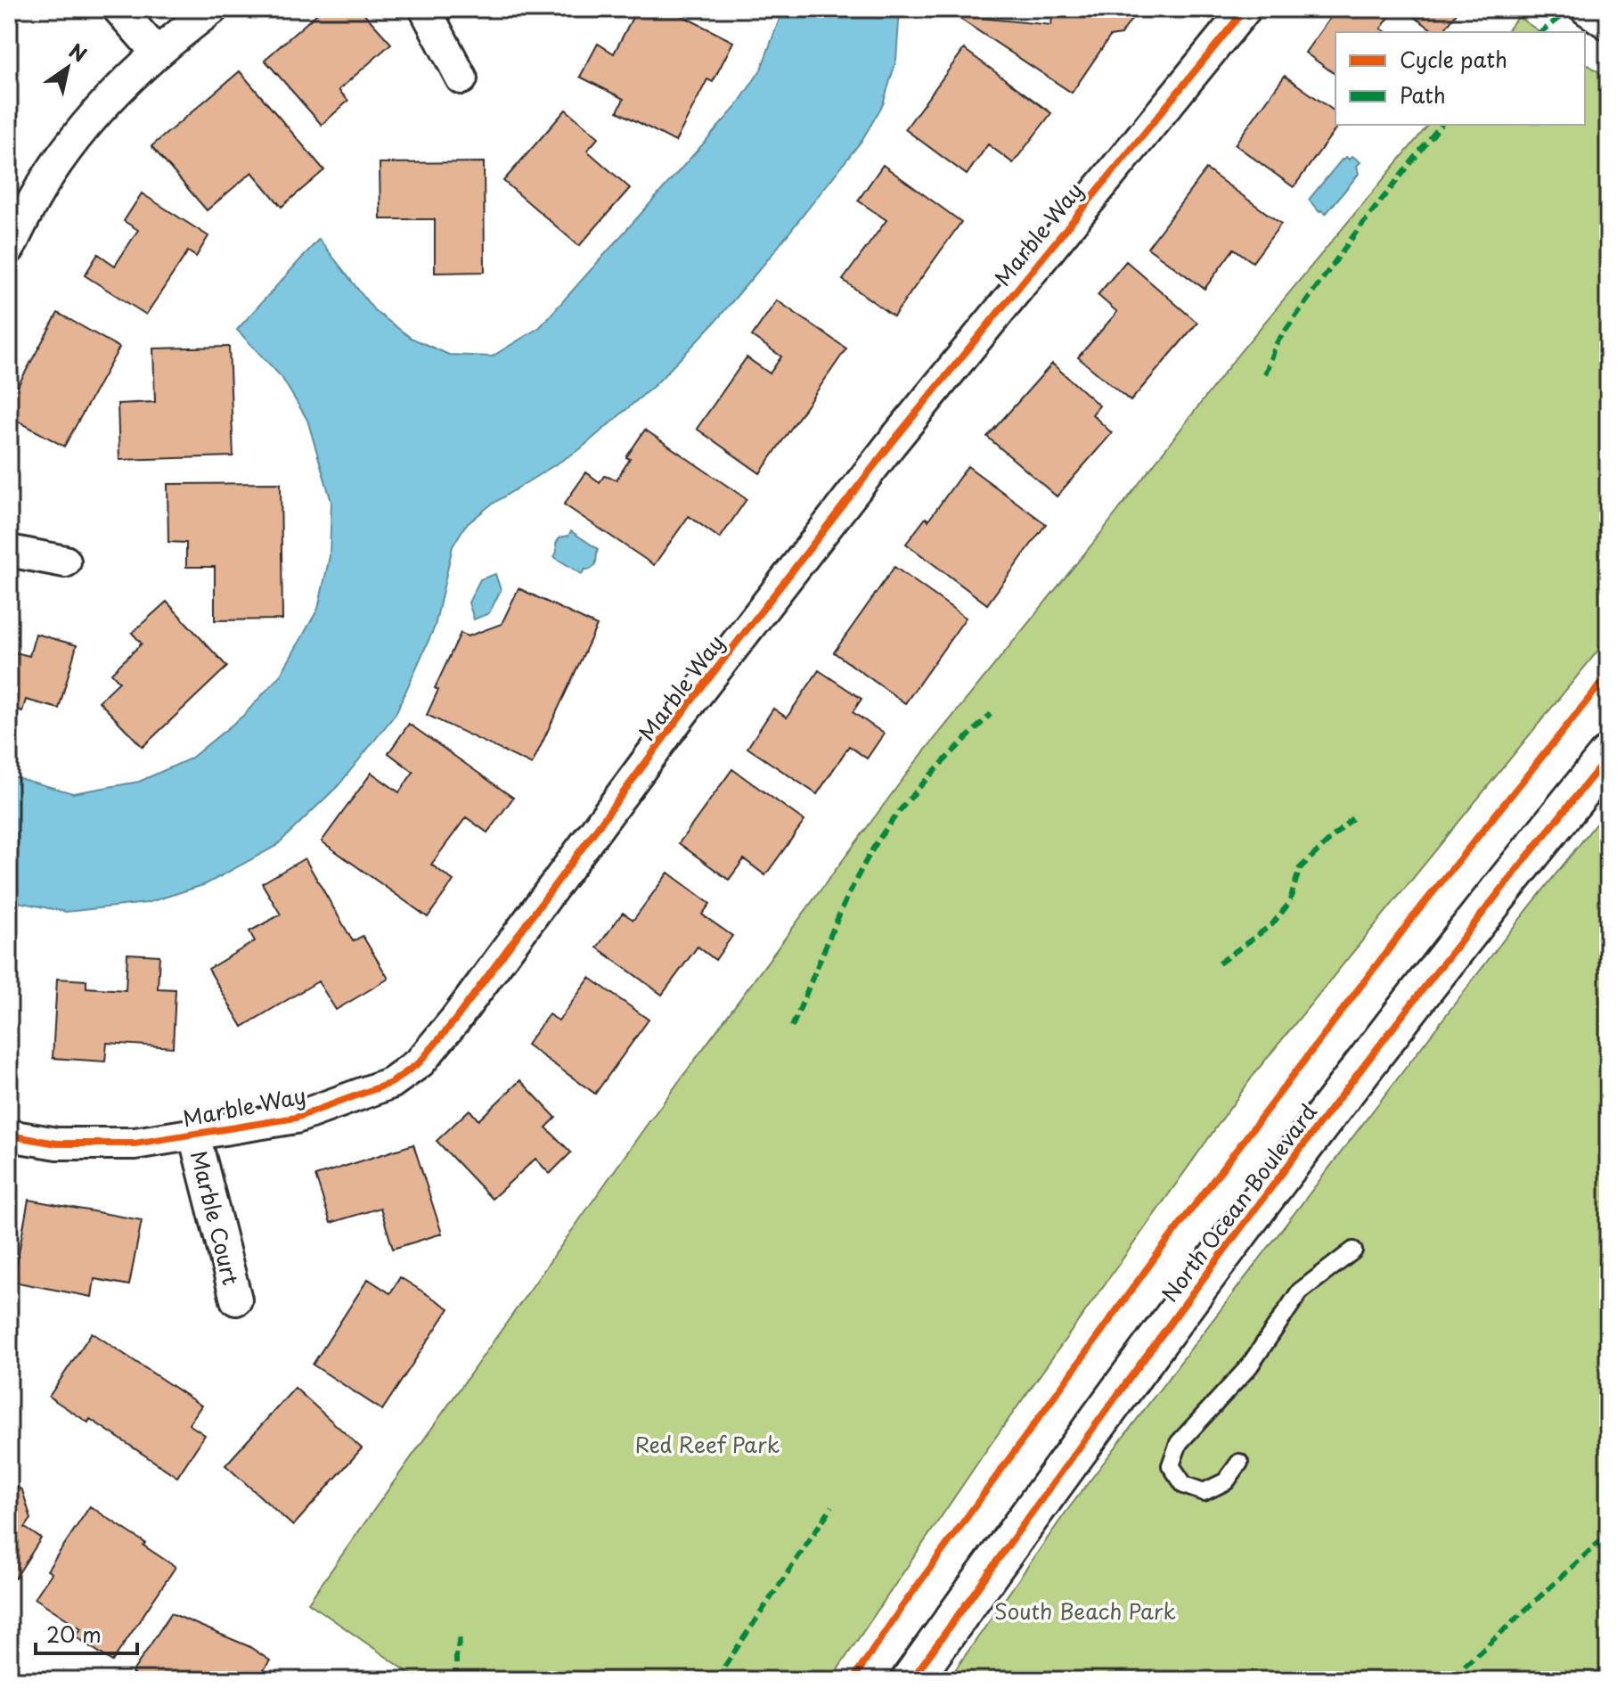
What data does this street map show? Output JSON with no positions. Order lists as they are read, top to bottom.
{
  "streets": {
    "main road": ["North Ocean Boulevard"],
    "street": ["Marble Way", "Marble Court"]
  },
  "crossings": [
    ["Marble Way", "Marble Court"]
  ],
  "parks": ["Red Reef Park", "South Beach Park"],
  "legend": ["Cycle path", "Path"],
  "scale_bar": "20 m",
  "north": "top right"
}
